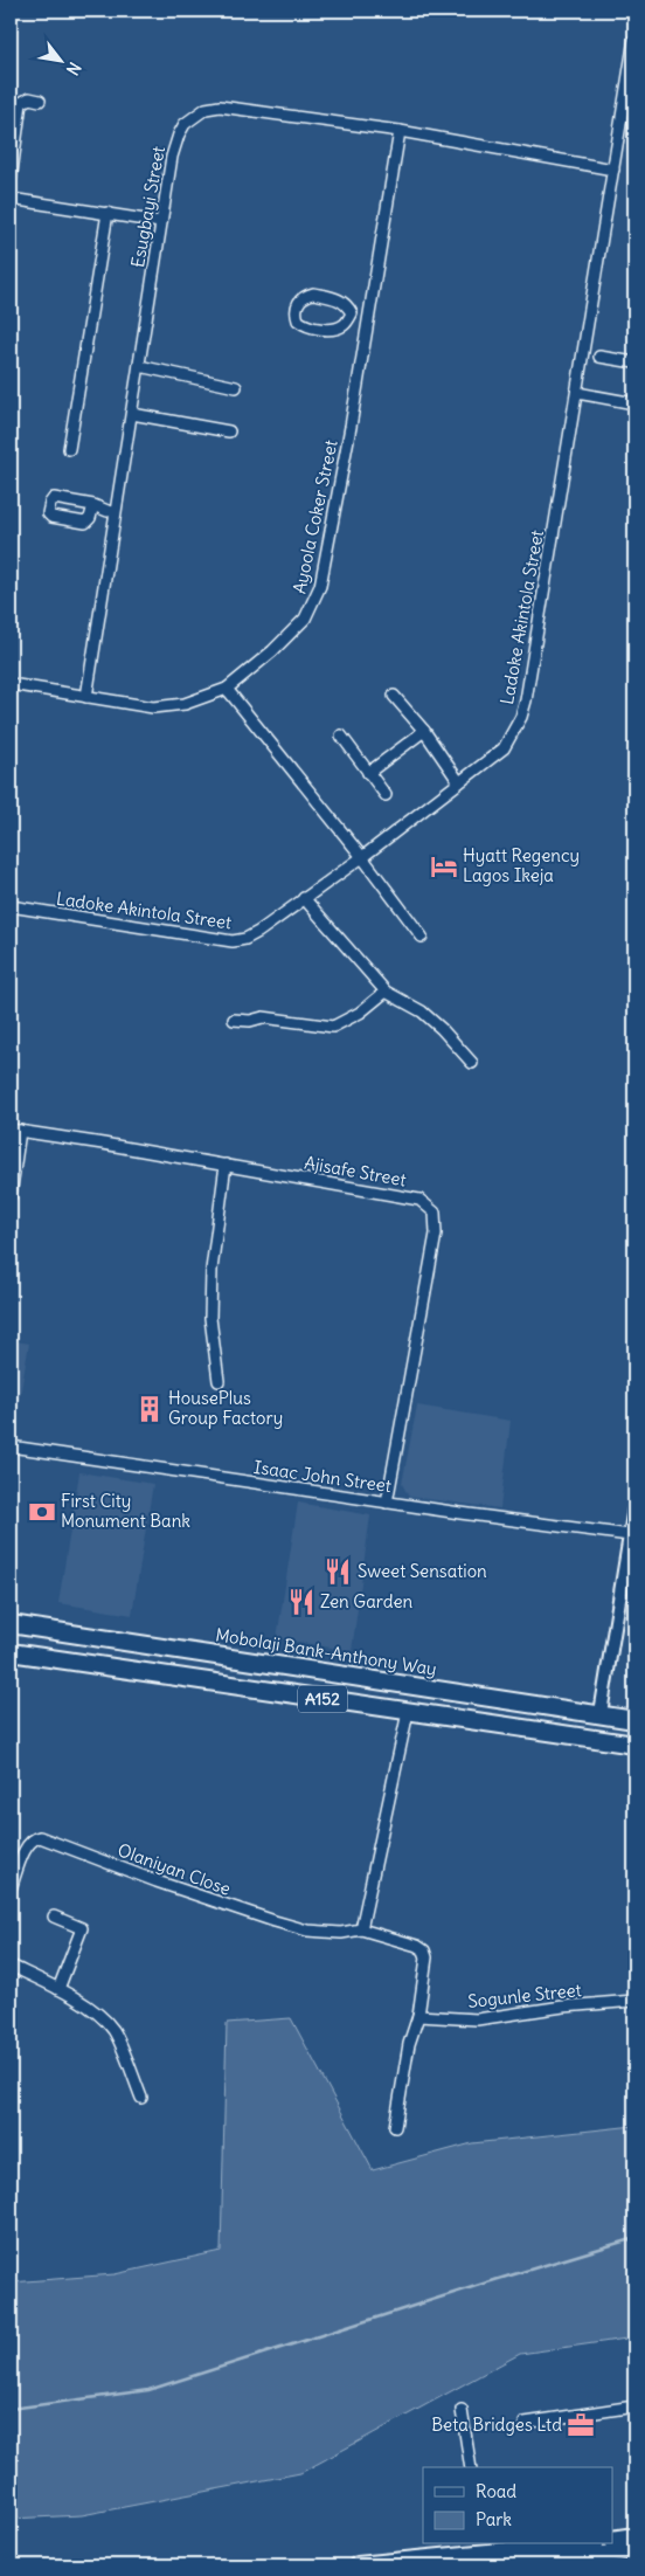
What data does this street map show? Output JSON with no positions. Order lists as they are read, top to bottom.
{
  "streets": {
    "main road": ["Mobolaji Bank-Anthony Way", "A152"],
    "street": [
      "Esugbayi Street",
      "Ayoola Coker Street",
      "Ladoke Akintola Street",
      "Ajisafe Street",
      "Isaac John Street",
      "Olaniyan Close",
      "Sogunle Street"
    ]
  },
  "crossings": [
    ["Esugbayi Street", "Ayoola Coker Street"],
    ["Esugbayi Street", "Ladoke Akintola Street"],
    ["Ajisafe Street", "Isaac John Street"]
  ],
  "places": {
    "hotel": ["Hyatt Regency Lagos Ikeja"],
    "building": ["HousePlus Group Factory"],
    "bank": ["First City Monument Bank"],
    "restaurant": ["Sweet Sensation", "Zen Garden"],
    "office": ["Beta Bridges Ltd"]
  },
  "legend": ["Road", "Park"],
  "north": "bottom right"
}
